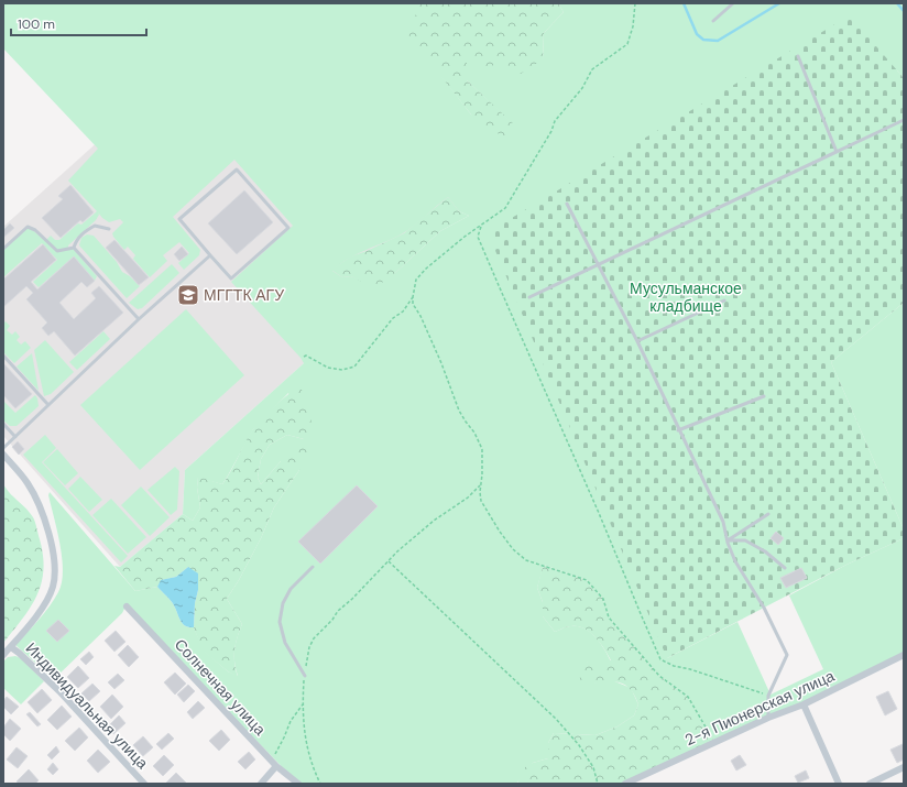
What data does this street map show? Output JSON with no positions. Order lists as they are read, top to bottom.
{
  "streets": {
    "street": ["Солнечная улица", "Индивидуальная улица", "2-я Пионерская улица"]
  },
  "parks": ["Мусульманское кладбище"],
  "places": {
    "school or university": ["МГГТК АГУ"]
  },
  "scale_bar": "100 m"
}
